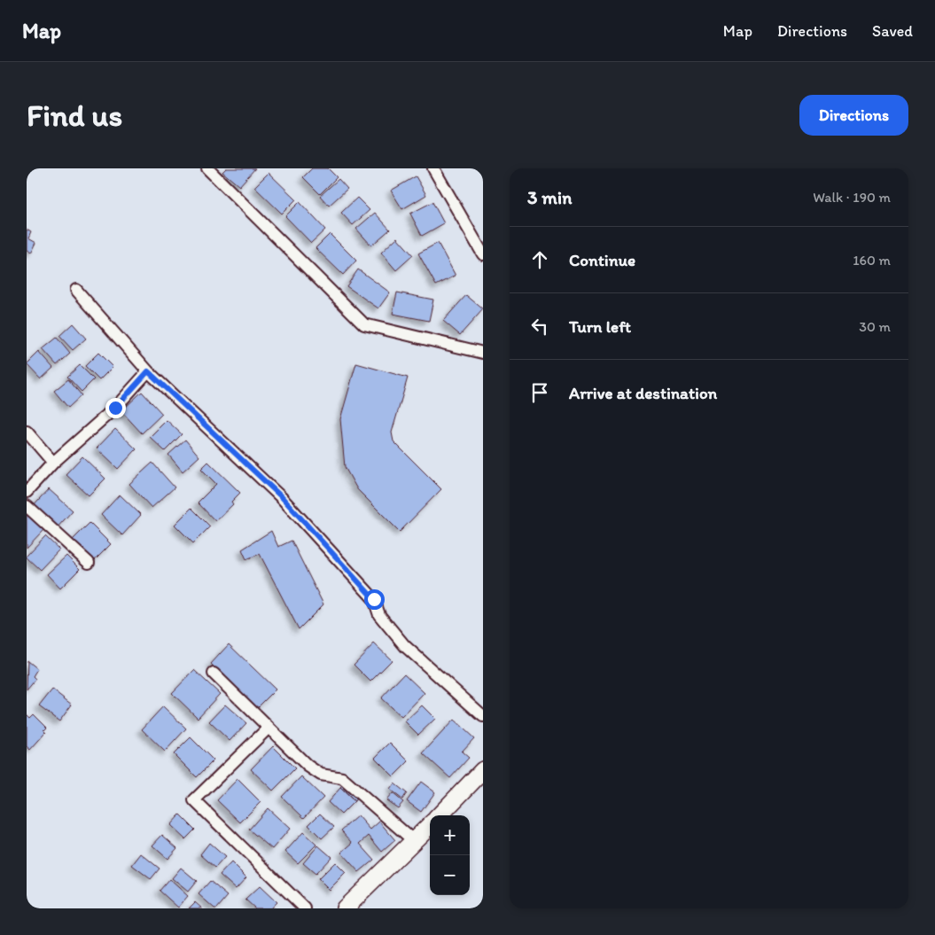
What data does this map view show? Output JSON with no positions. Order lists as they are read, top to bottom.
{
  "page": {
    "header": "Map",
    "nav": ["Map", "Directions", "Saved"],
    "buttons": "Directions",
    "title": "Find us",
    "heading": ["3 min", "Walk · 190 m"],
    "list": [
      ["Continue", "160 m"],
      ["Turn left", "30 m"],
      "Arrive at destination"
    ],
    "map_buttons": ["+", "−"]
  }
}
